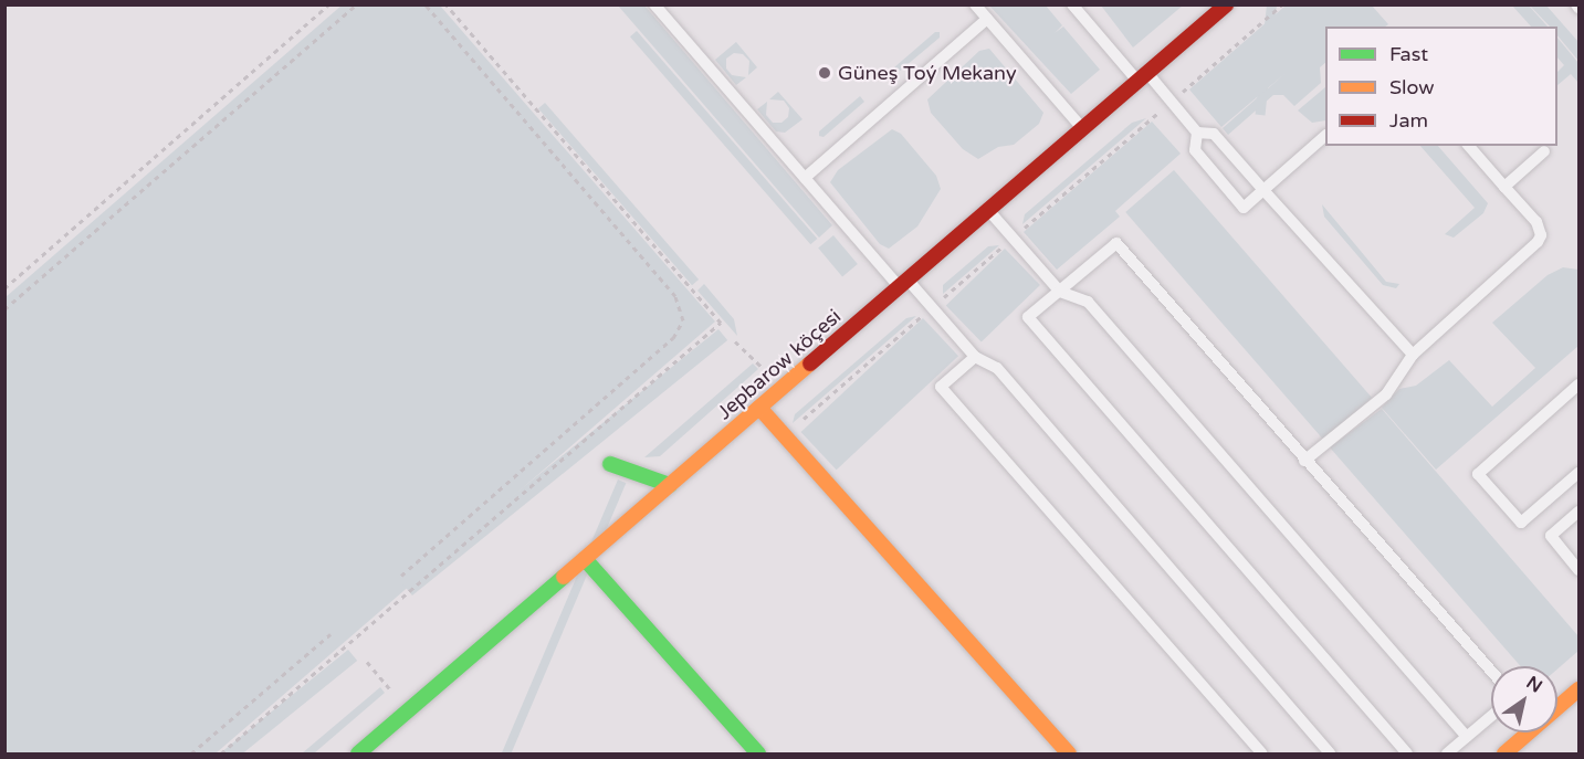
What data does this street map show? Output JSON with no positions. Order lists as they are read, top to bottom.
{
  "streets": {
    "street": ["Jepbarow köçesi"]
  },
  "places": ["Güneş Toý Mekany"],
  "legend": ["Fast", "Slow", "Jam"],
  "north": "top right"
}
